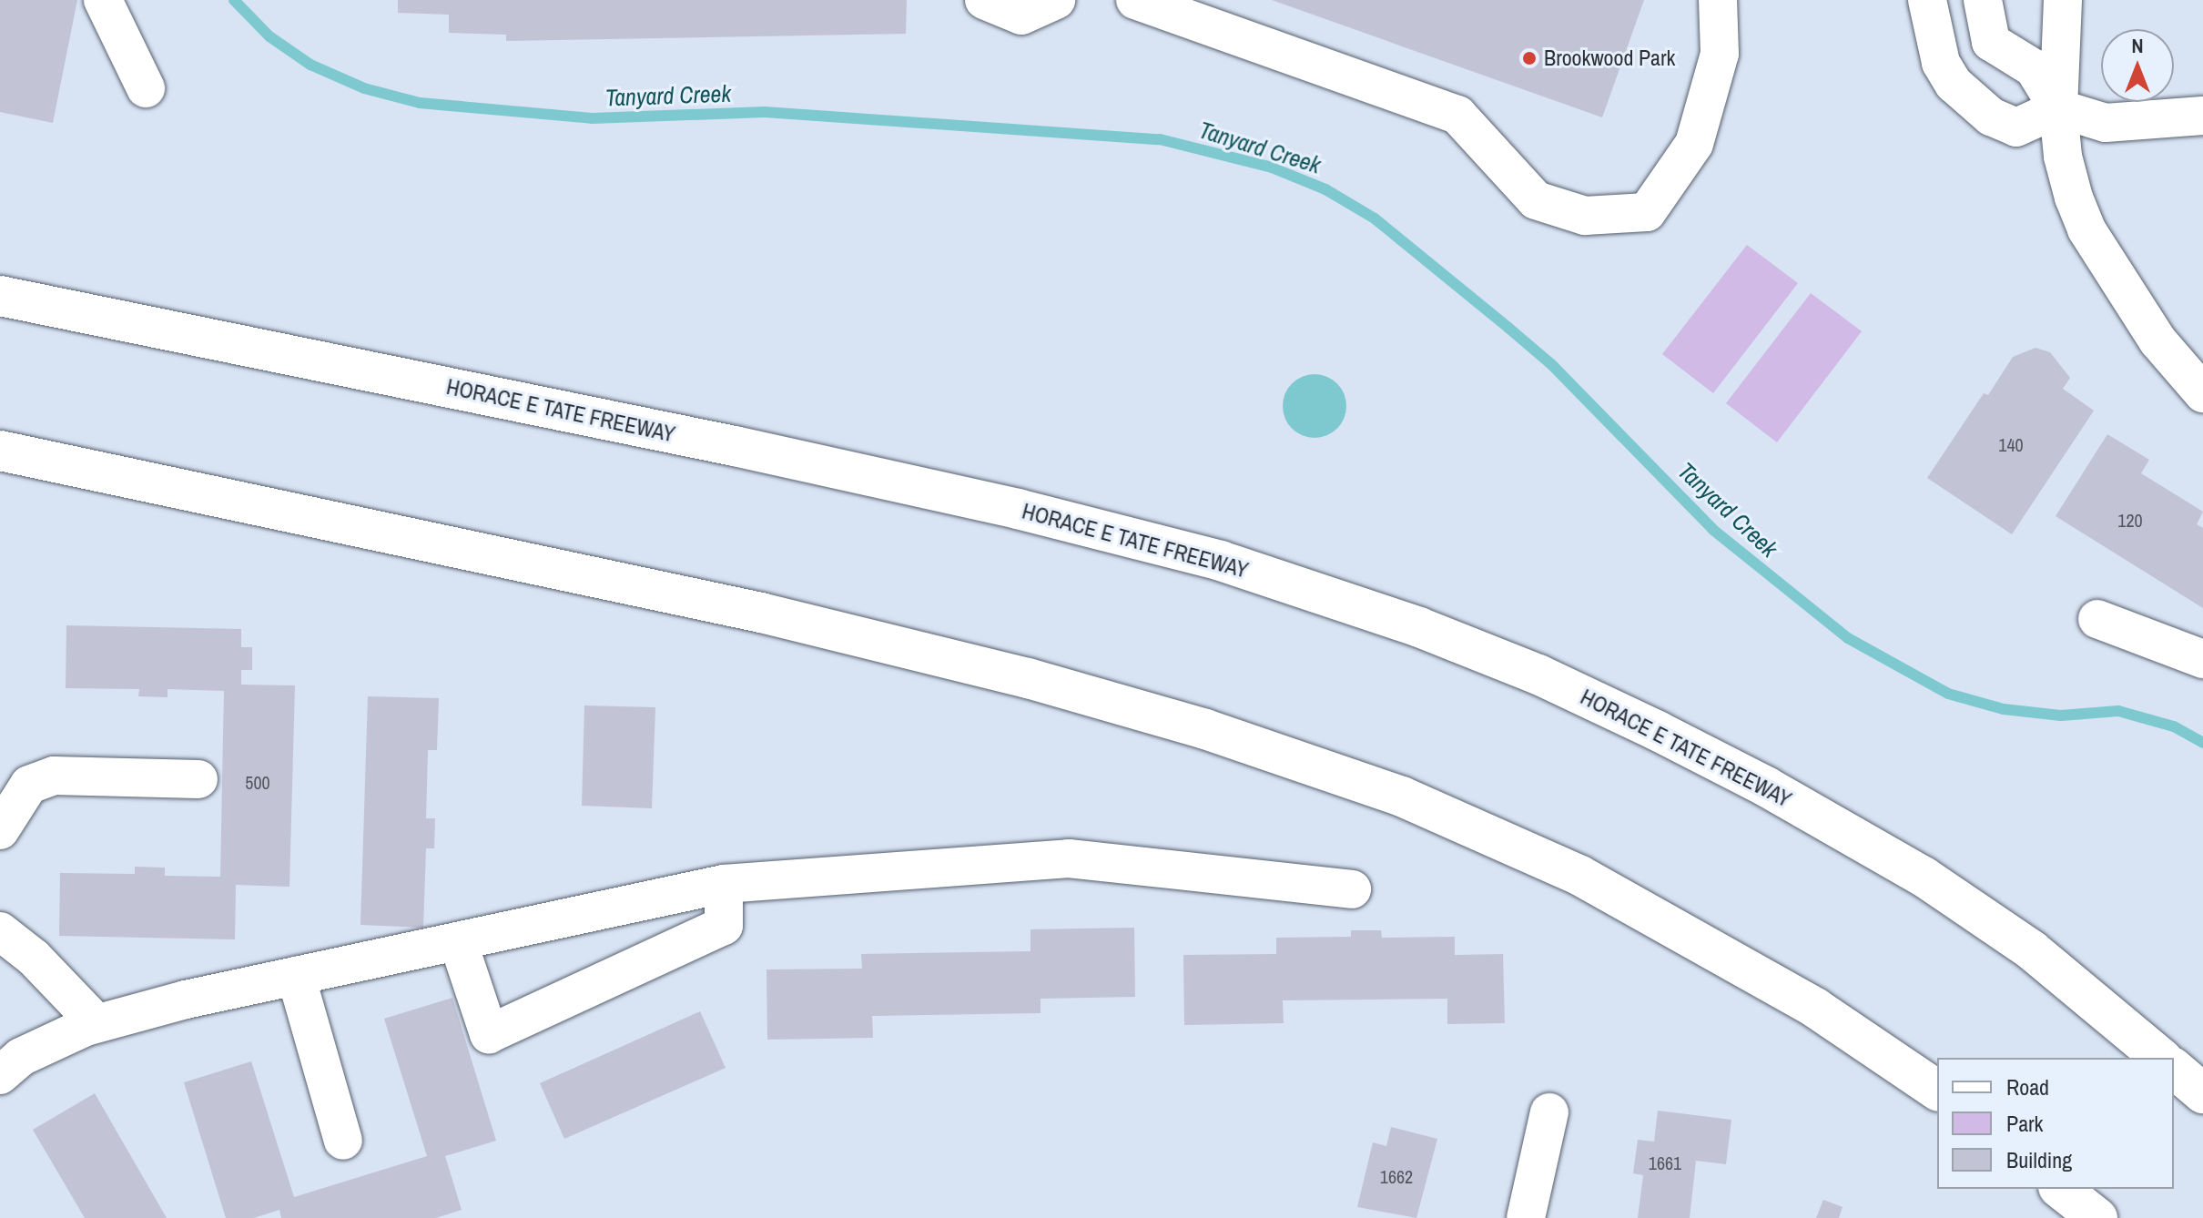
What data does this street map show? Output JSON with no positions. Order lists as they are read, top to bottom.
{
  "streets": {
    "highway": ["HORACE E TATE FREEWAY"]
  },
  "water": ["Tanyard Creek"],
  "places": ["Brookwood Park"],
  "house_numbers": [
    "140",
    "120",
    "500",
    "1661",
    "1662"
  ],
  "legend": ["Road", "Park", "Building"],
  "north": "top"
}
